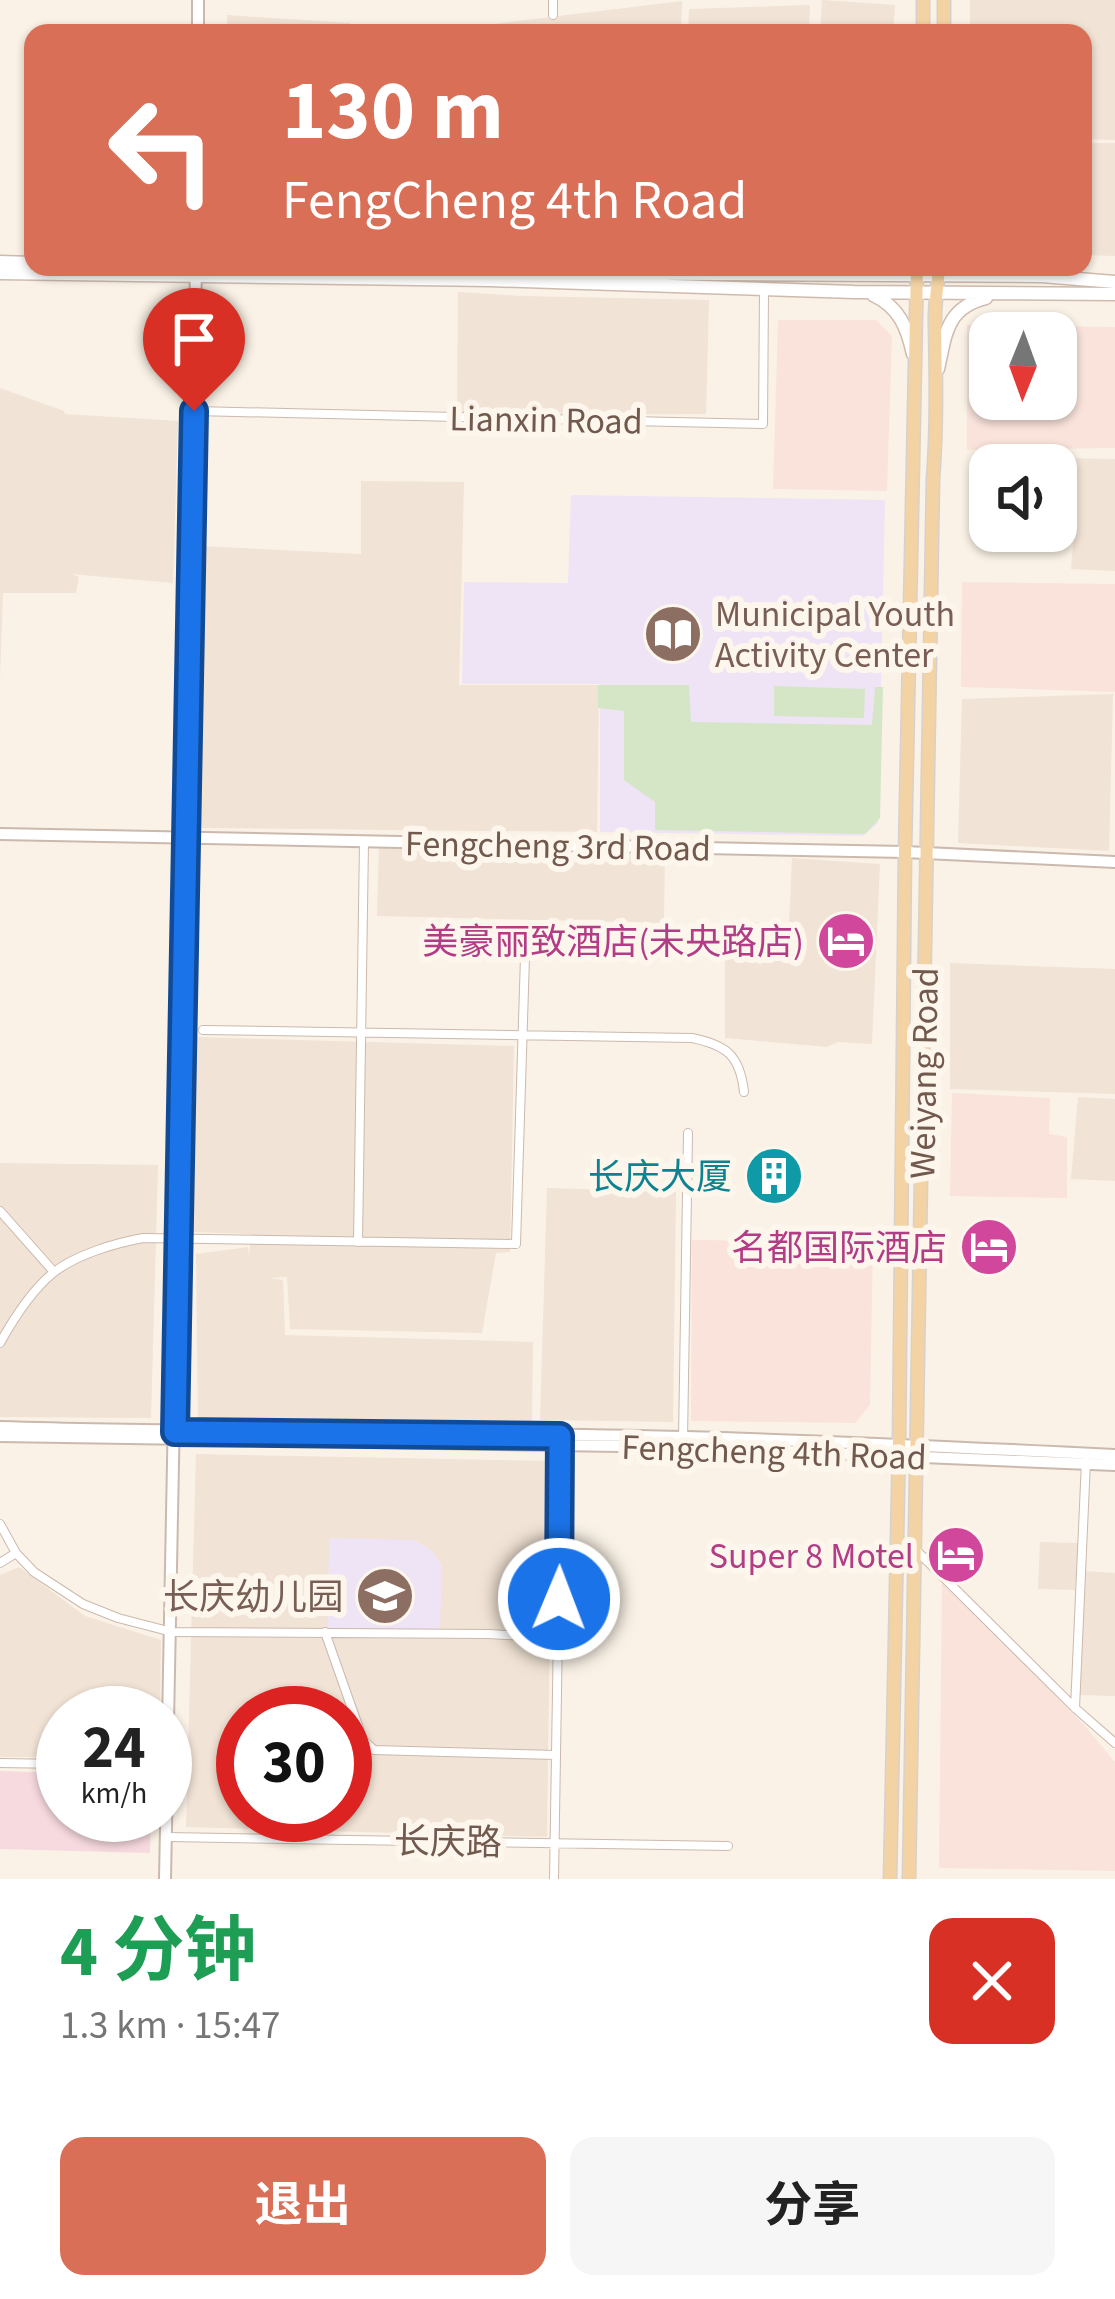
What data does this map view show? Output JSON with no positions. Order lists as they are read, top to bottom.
{
  "streets": {
    "main road": ["Weiyang Road"],
    "street": [
      "Lianxin Road",
      "Fengcheng 3rd Road",
      "Fengcheng 4th Road",
      "长庆路"
    ]
  },
  "crossings": [
    ["Fengcheng 3rd Road", "Weiyang Road"],
    ["Weiyang Road", "Fengcheng 4th Road"]
  ],
  "places": {
    "library": ["Municipal Youth Activity Center"],
    "hotel": ["美豪丽致酒店(未央路店)", "名都国际酒店", "Super 8 Motel"],
    "building": ["长庆大厦"],
    "school or university": ["长庆幼儿园"]
  },
  "north": "bottom",
  "page": {
    "turn": ["130 m", "FengCheng 4th Road"],
    "speed": "24 km/h",
    "limit": "30",
    "heading": ["4 分钟", "1.3 km · 15:47"],
    "buttons": ["退出", "分享"]
  }
}
